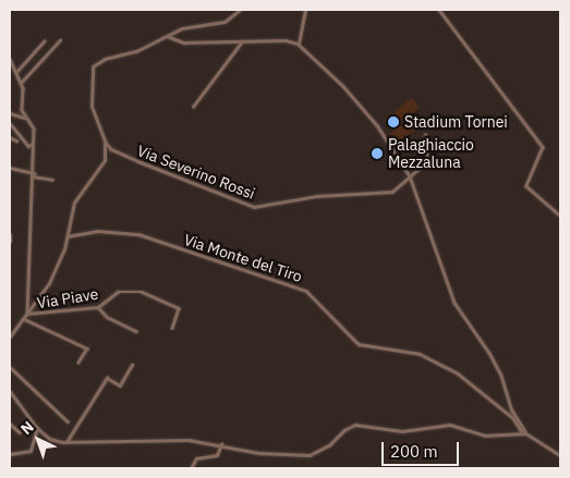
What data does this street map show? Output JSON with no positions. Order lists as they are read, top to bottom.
{
  "streets": {
    "street": ["Via Severino Rossi", "Via Monte del Tiro", "Via Piave"]
  },
  "places": ["Stadium Tornei", "Palaghiaccio Mezzaluna"],
  "scale_bar": "200 m",
  "north": "top left"
}
